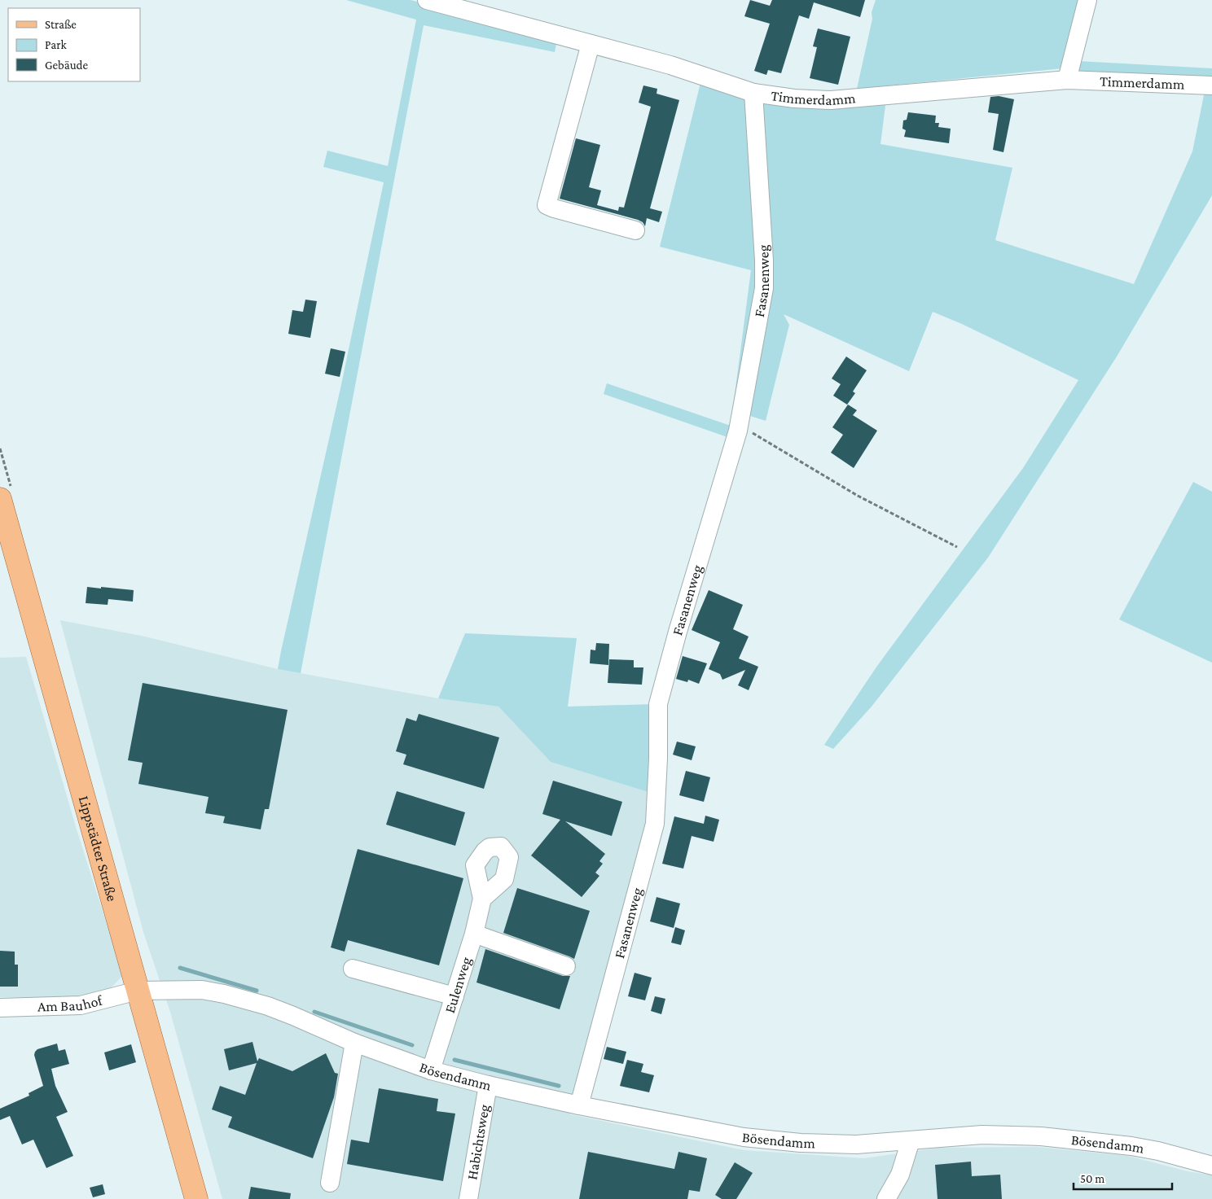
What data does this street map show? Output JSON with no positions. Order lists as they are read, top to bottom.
{
  "streets": {
    "main road": ["Lippstädter Straße"],
    "street": [
      "Timmerdamm",
      "Fasanenweg",
      "Eulenweg",
      "Am Bauhof",
      "Bösendamm",
      "Habichtsweg"
    ]
  },
  "crossings": [
    ["Timmerdamm", "Fasanenweg"],
    ["Fasanenweg", "Bösendamm"],
    ["Lippstädter Straße", "Am Bauhof"],
    ["Lippstädter Straße", "Bösendamm"],
    ["Eulenweg", "Bösendamm"],
    ["Am Bauhof", "Bösendamm"],
    ["Bösendamm", "Habichtsweg"]
  ],
  "legend": ["Straße", "Park", "Gebäude"],
  "scale_bar": "50 m"
}
